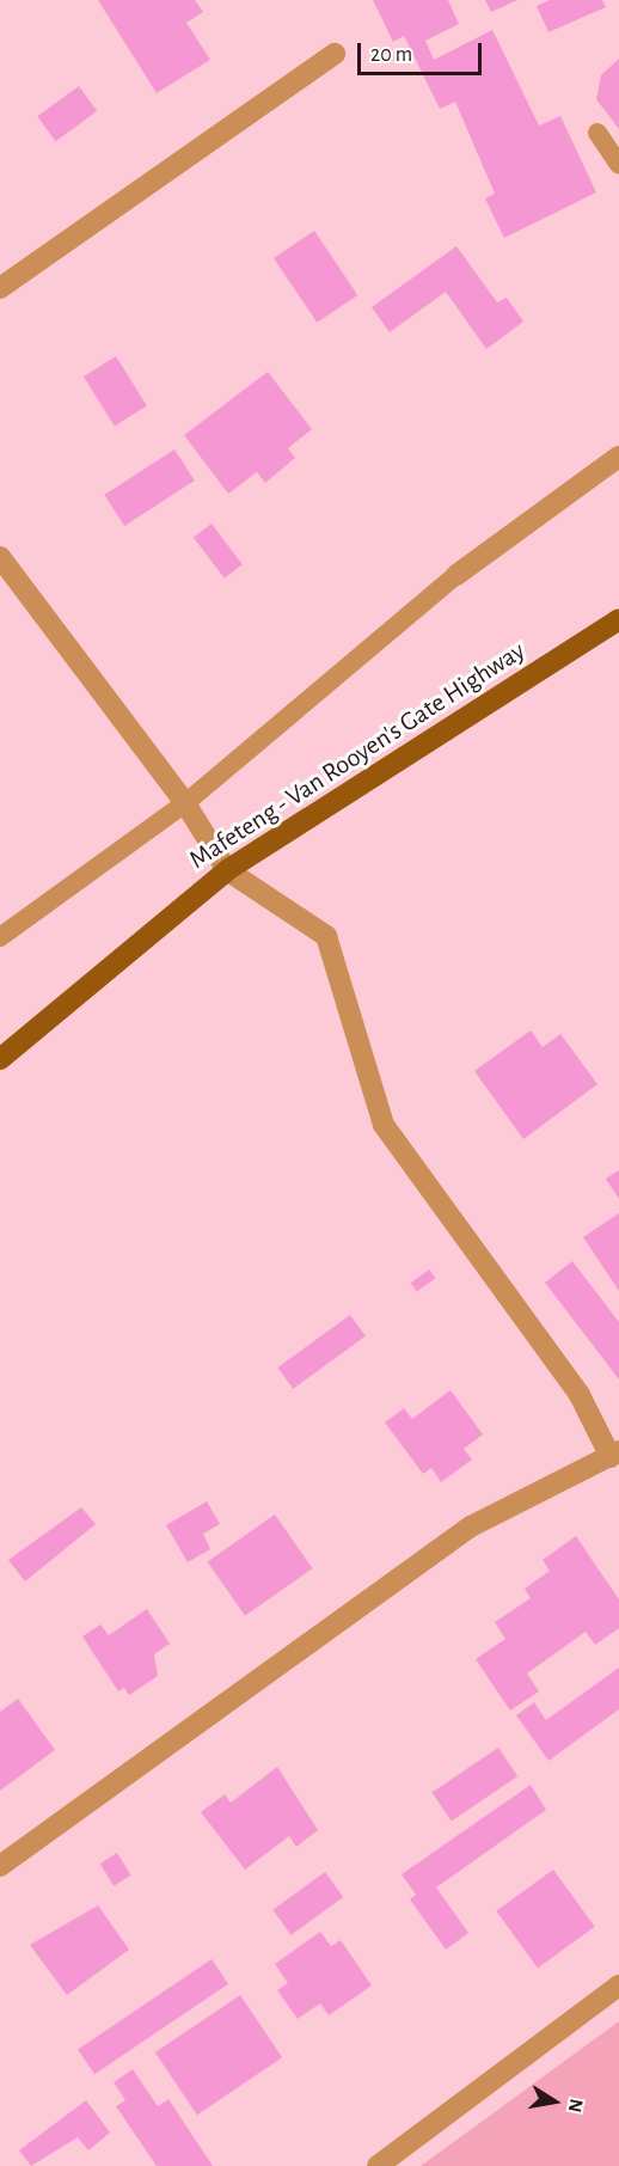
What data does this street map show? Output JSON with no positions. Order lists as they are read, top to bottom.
{
  "streets": {
    "main road": ["Mafeteng - Van Rooyen's Gate Highway"]
  },
  "scale_bar": "20 m",
  "north": "right"
}
